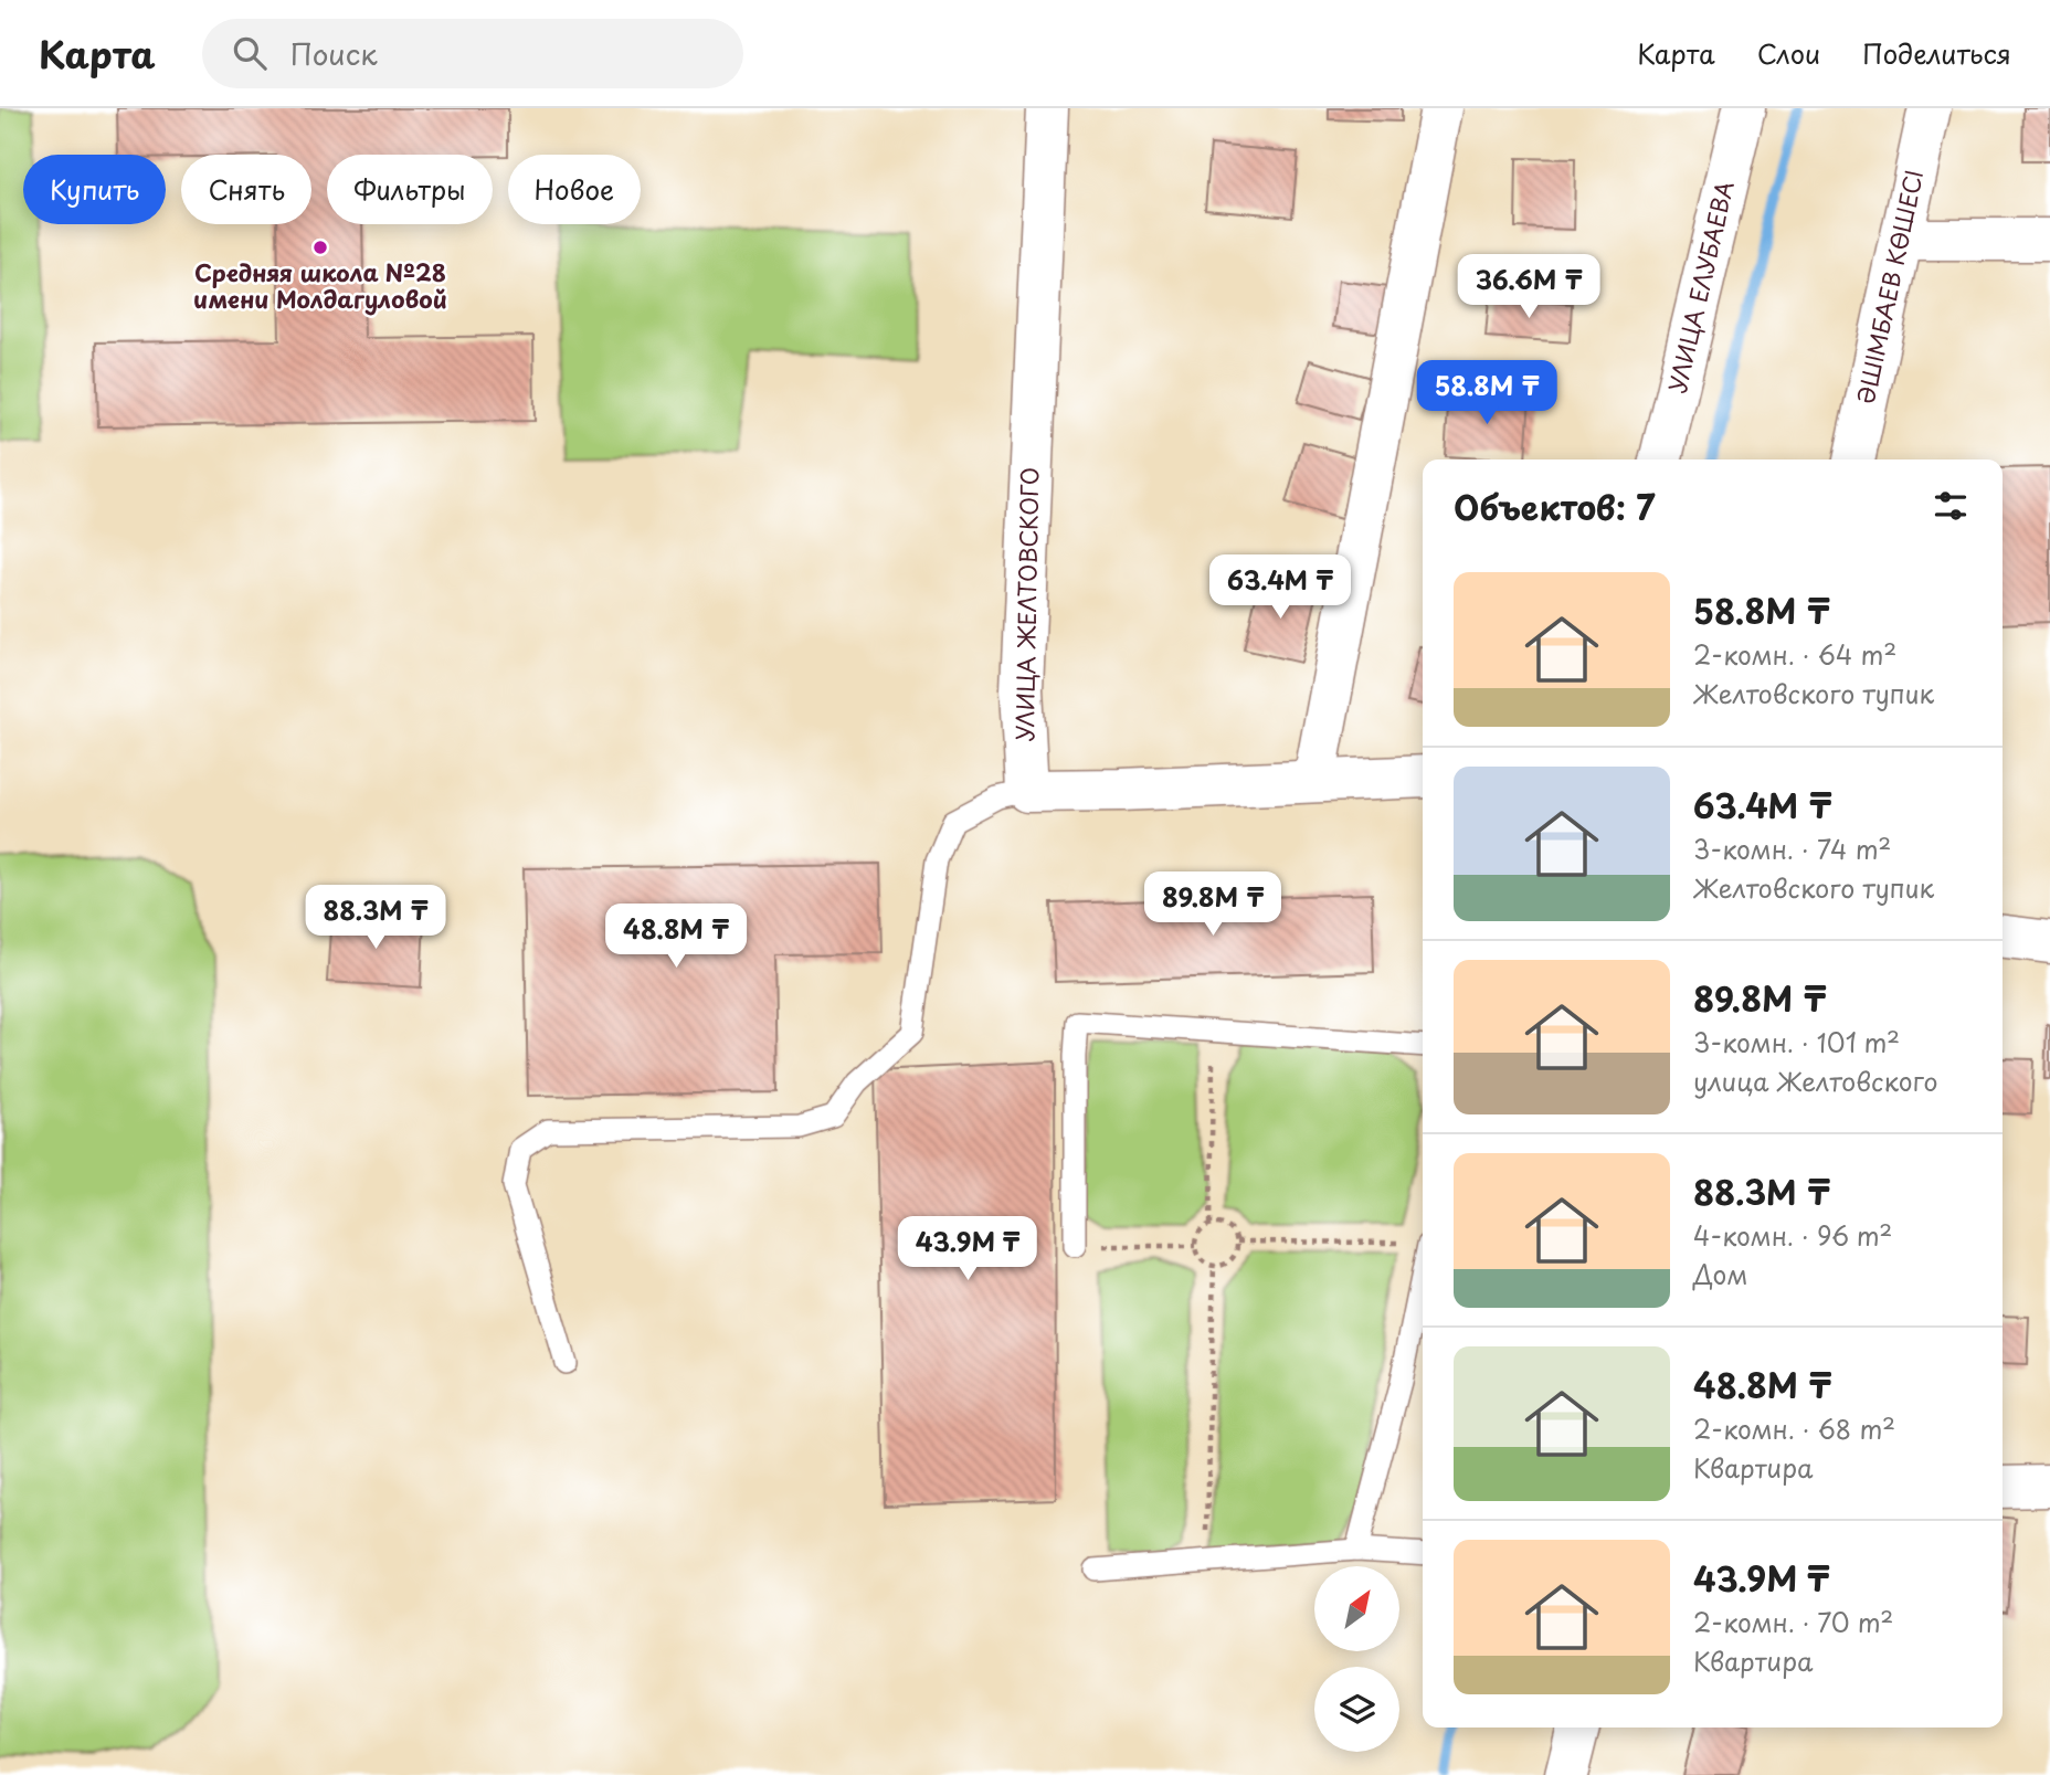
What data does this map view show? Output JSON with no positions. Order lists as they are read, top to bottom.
{
  "streets": {
    "street": ["УЛИЦА ЕЛУБАЕВА", "ӘШІМБАЕВ КӨШЕСІ", "УЛИЦА ЖЕЛТОВСКОГО"]
  },
  "places": ["Средняя школа №28 имени Молдагуловой"],
  "north": "top right",
  "page": {
    "header": "Карта",
    "search": "Поиск",
    "nav": ["Карта", "Слои", "Поделиться"],
    "chip": [
      "Купить",
      "Снять",
      "Фильтры",
      "Новое"
    ],
    "price": [
      "36.6M ₸",
      "58.8M ₸",
      "63.4M ₸",
      "89.8M ₸",
      "88.3M ₸",
      "48.8M ₸",
      "43.9M ₸"
    ],
    "heading": "Объектов: 7",
    "list": [
      {
        "name": "58.8M ₸",
        "note": "2-комн. · 64 m² · Желтовского тупик"
      },
      {
        "name": "63.4M ₸",
        "note": "3-комн. · 74 m² · Желтовского тупик"
      },
      {
        "name": "89.8M ₸",
        "note": "3-комн. · 101 m² · улица Желтовского"
      },
      {
        "name": "88.3M ₸",
        "note": "4-комн. · 96 m² · Дом"
      },
      {
        "name": "48.8M ₸",
        "note": "2-комн. · 68 m² · Квартира"
      },
      {
        "name": "43.9M ₸",
        "note": "2-комн. · 70 m² · Квартира"
      }
    ]
  }
}
